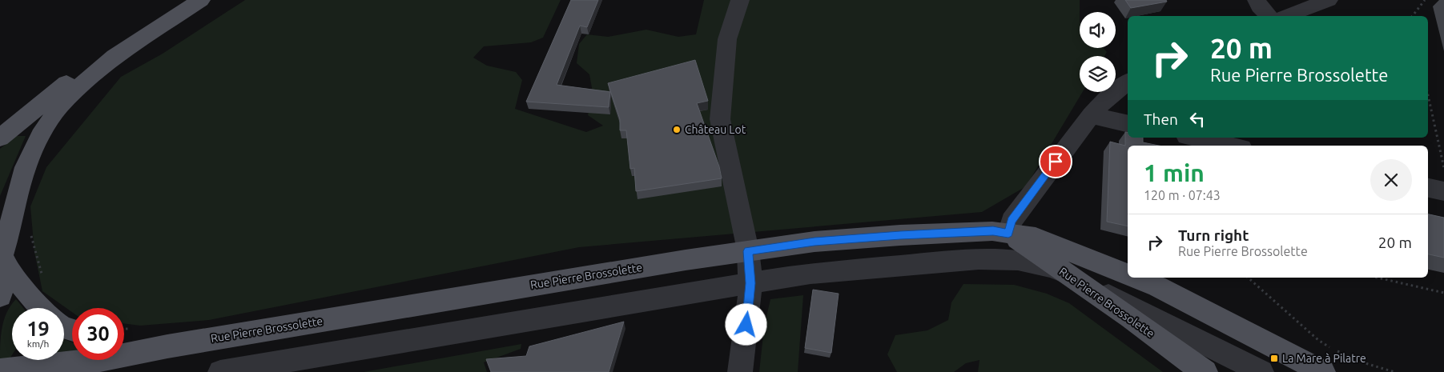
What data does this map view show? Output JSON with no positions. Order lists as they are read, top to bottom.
{
  "streets": {
    "main road": ["Rue Pierre Brossolette"]
  },
  "places": {
    "other": ["Château Lot"],
    "transit": ["La Mare à Pilatre"]
  },
  "page": {
    "turn": ["20 m", "Rue Pierre Brossolette"],
    "then": "Then",
    "heading": ["1 min", "120 m · 07:43"],
    "list": [
      {
        "name": "Turn right",
        "note": "Rue Pierre Brossolette",
        "value": "20 m"
      }
    ],
    "speed": "19 km/h",
    "limit": "30"
  }
}
